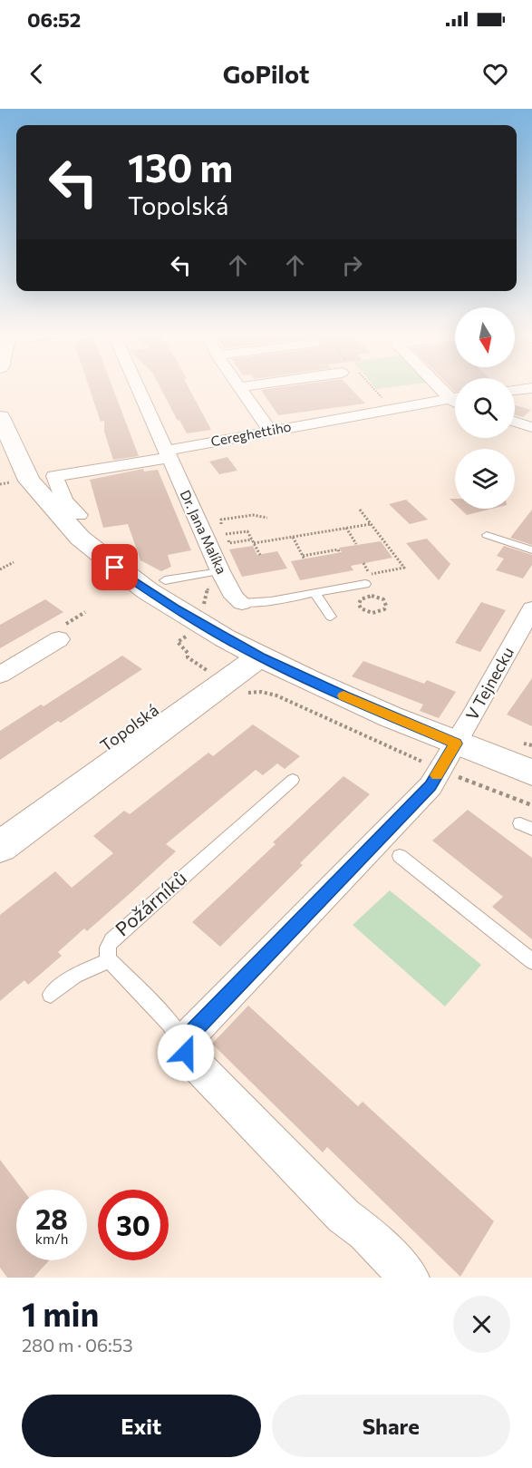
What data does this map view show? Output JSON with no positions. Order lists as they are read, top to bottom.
{
  "streets": {
    "main road": ["Topolská"],
    "street": ["Cereghettiho", "Dr. Jana Malíka", "V Tejnecku"],
    "lane": ["Požárníků"]
  },
  "crossings": [
    ["Cereghettiho", "Dr. Jana Malíka"]
  ],
  "north": "bottom",
  "page": {
    "status": "06:52",
    "header": "GoPilot",
    "turn": ["130 m", "Topolská"],
    "speed": "28 km/h",
    "limit": "30",
    "heading": ["1 min", "280 m · 06:53"],
    "buttons": ["Exit", "Share"]
  }
}
